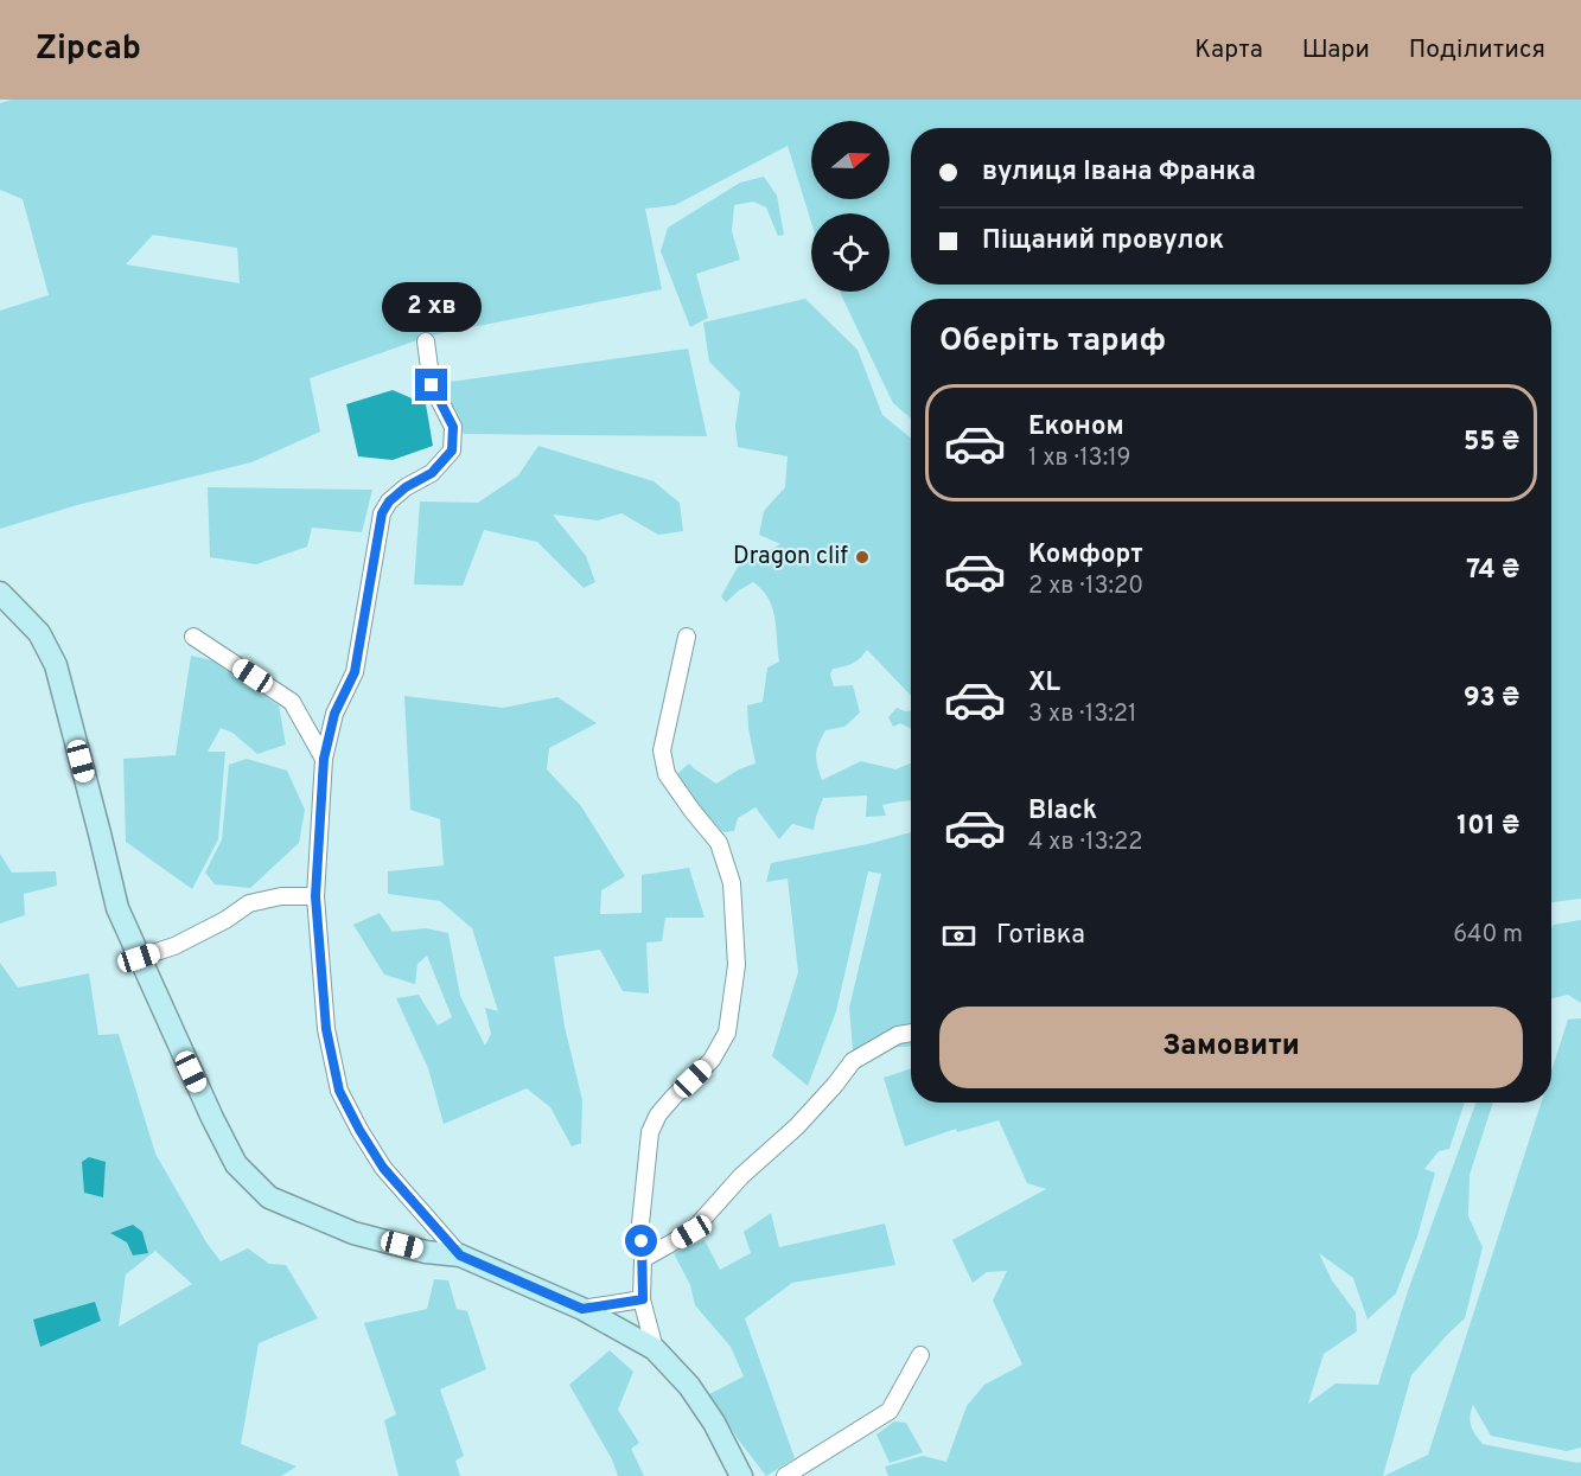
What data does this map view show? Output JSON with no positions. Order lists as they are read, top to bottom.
{
  "places": ["Dragon clif"],
  "north": "right",
  "page": {
    "header": "Zipcab",
    "nav": ["Карта", "Шари", "Поділитися"],
    "banner": ["вулиця Івана Франка", "Піщаний провулок"],
    "bubble": "2 хв",
    "heading": "Оберіть тариф",
    "list": [
      {
        "name": "Економ",
        "note": "1 хв · 13:19",
        "value": "55 ₴"
      },
      {
        "name": "Комфорт",
        "note": "2 хв · 13:20",
        "value": "74 ₴"
      },
      {
        "name": "XL",
        "note": "3 хв · 13:21",
        "value": "93 ₴"
      },
      {
        "name": "Black",
        "note": "4 хв · 13:22",
        "value": "101 ₴"
      }
    ],
    "pay": ["Готівка", "640 m"],
    "buttons": "Замовити"
  }
}
